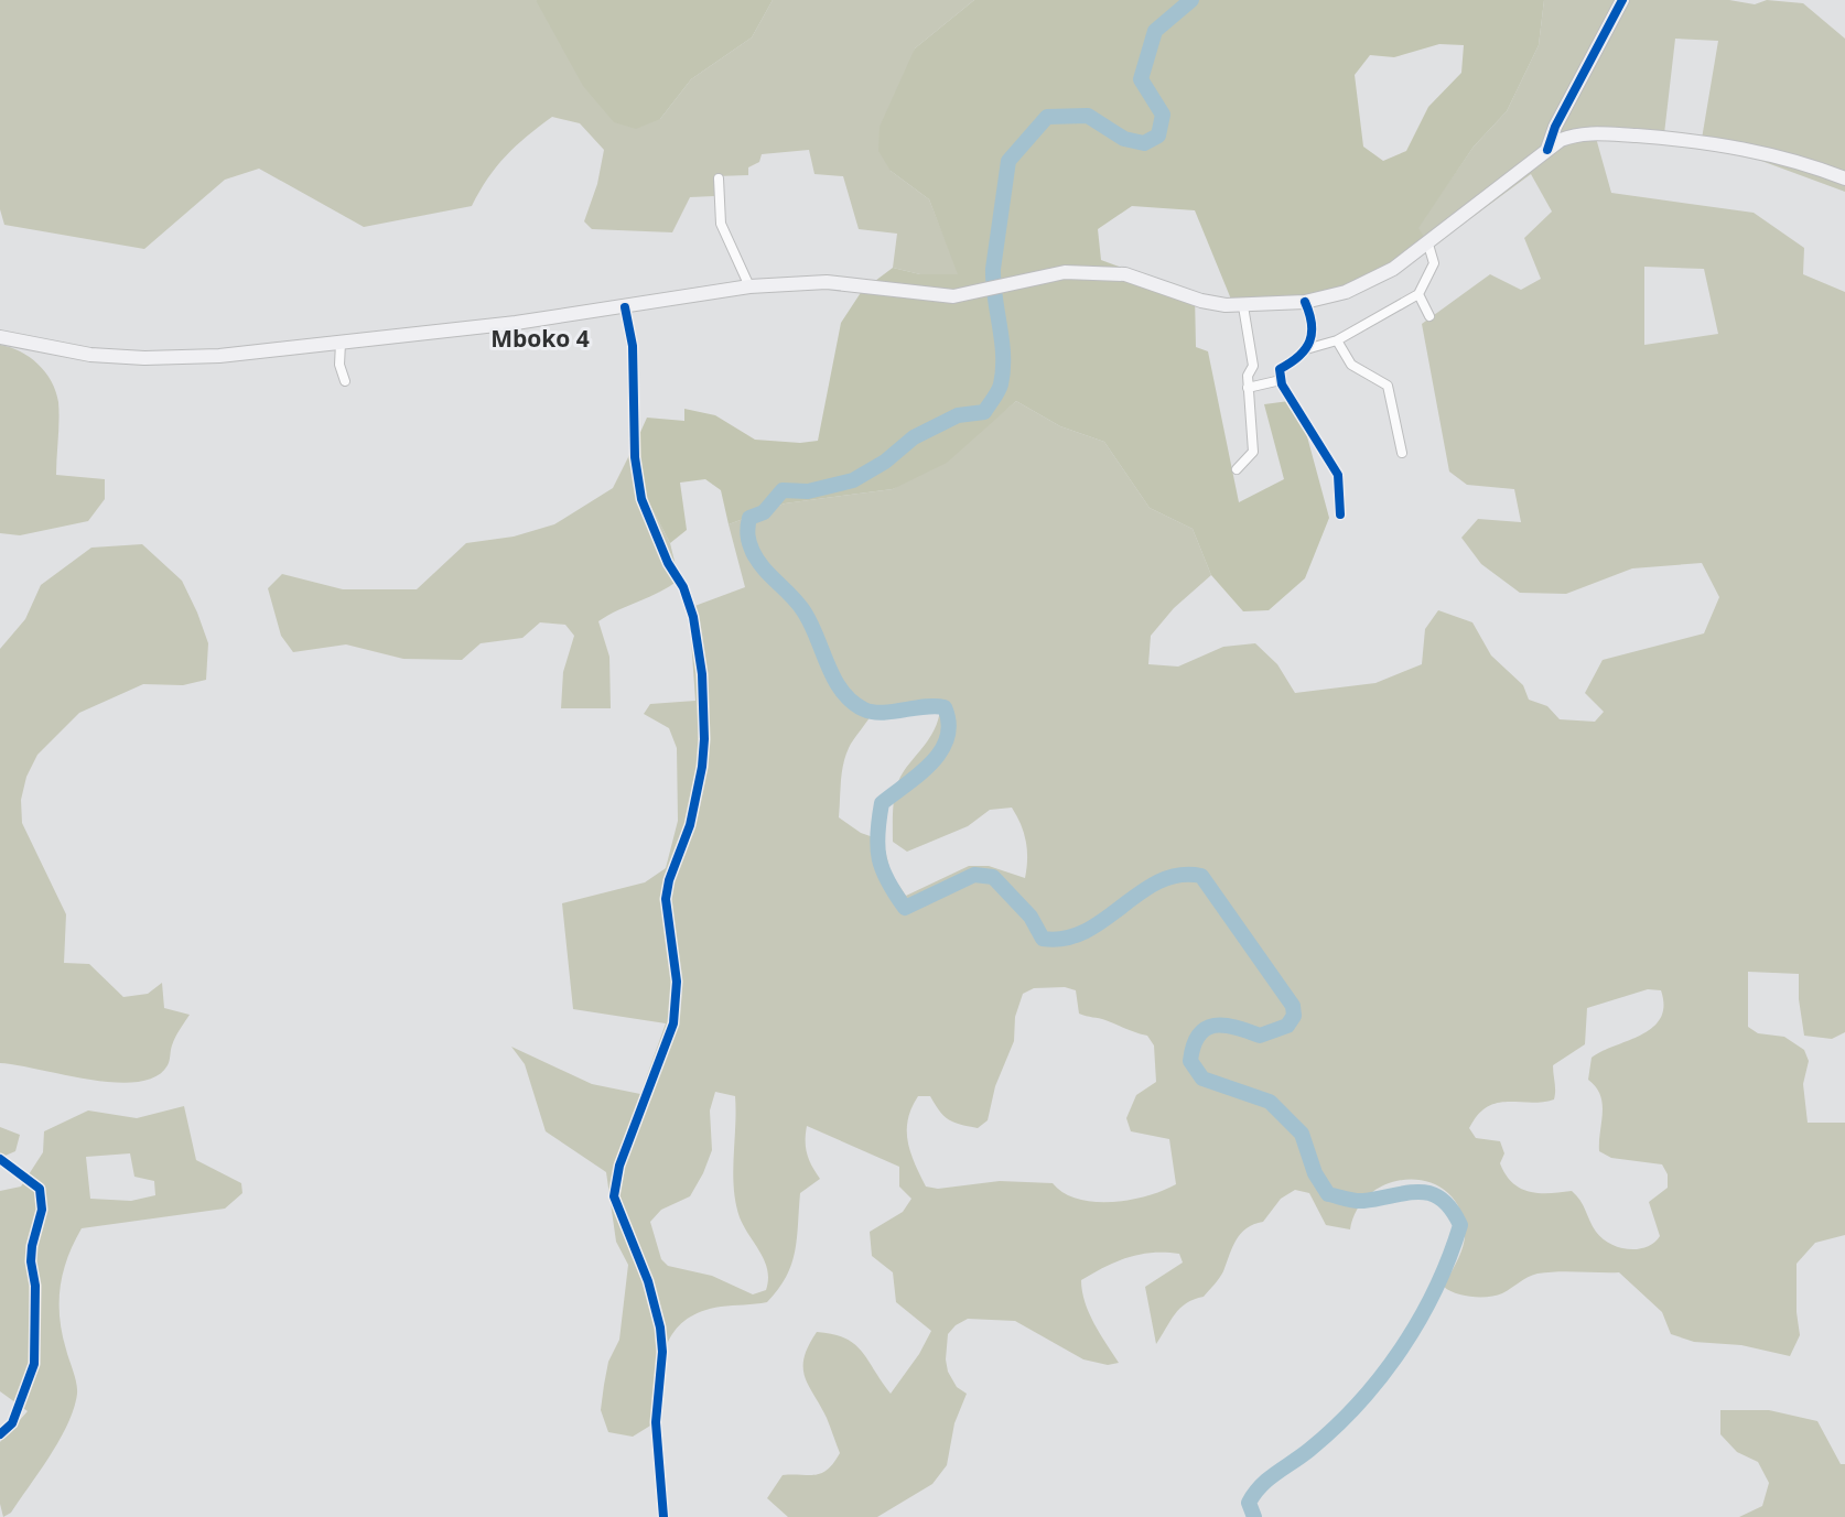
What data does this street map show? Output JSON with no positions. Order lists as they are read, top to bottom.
{
  "districts": ["Mboko 4"]
}
